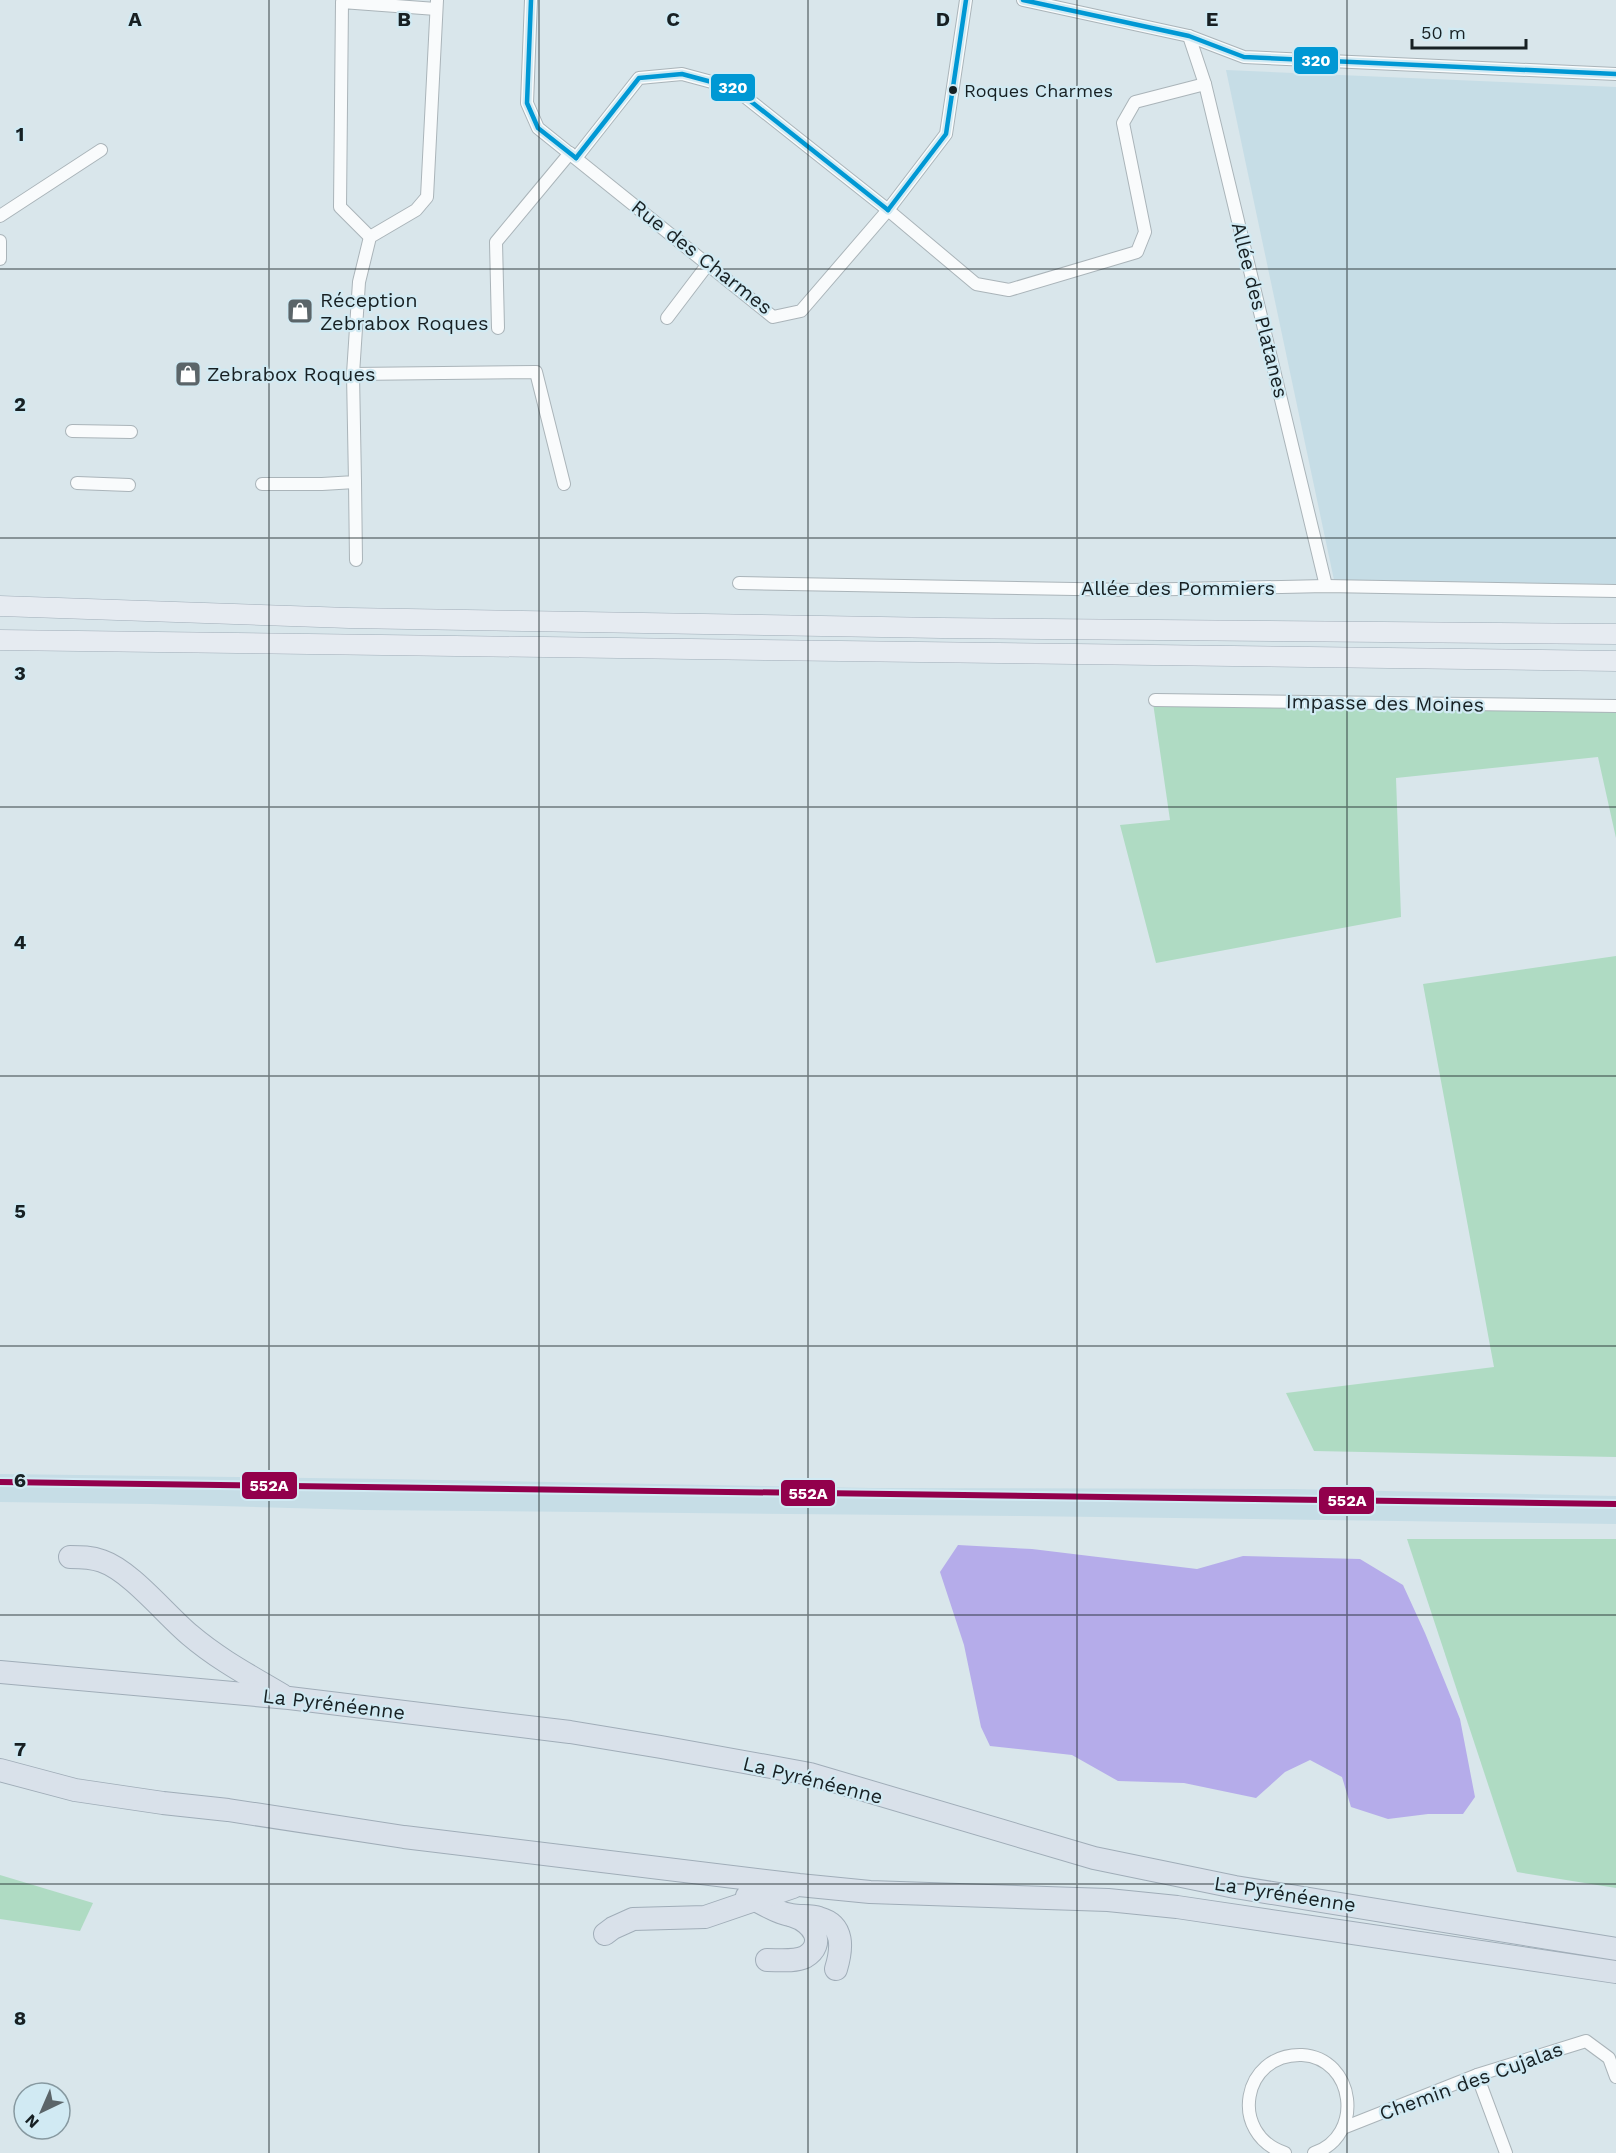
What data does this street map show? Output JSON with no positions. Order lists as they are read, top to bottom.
{
  "streets": {
    "highway": ["La Pyrénéenne"],
    "street": [
      "Rue des Charmes",
      "Allée des Platanes",
      "Allée des Pommiers",
      "Impasse des Moines",
      "Chemin des Cujalas"
    ]
  },
  "crossings": [
    ["Allée des Platanes", "Allée des Pommiers"]
  ],
  "places": {
    "other": ["Roques Charmes"],
    "shop": ["Réception Zebrabox Roques", "Zebrabox Roques"]
  },
  "lines": ["transit line 320", "transit line 552A"],
  "scale_bar": "50 m",
  "north": "bottom left",
  "grid": {
    "columns": [
      "A",
      "B",
      "C",
      "D",
      "E"
    ],
    "rows": [
      "1",
      "2",
      "3",
      "4",
      "5",
      "6",
      "7",
      "8"
    ]
  }
}
